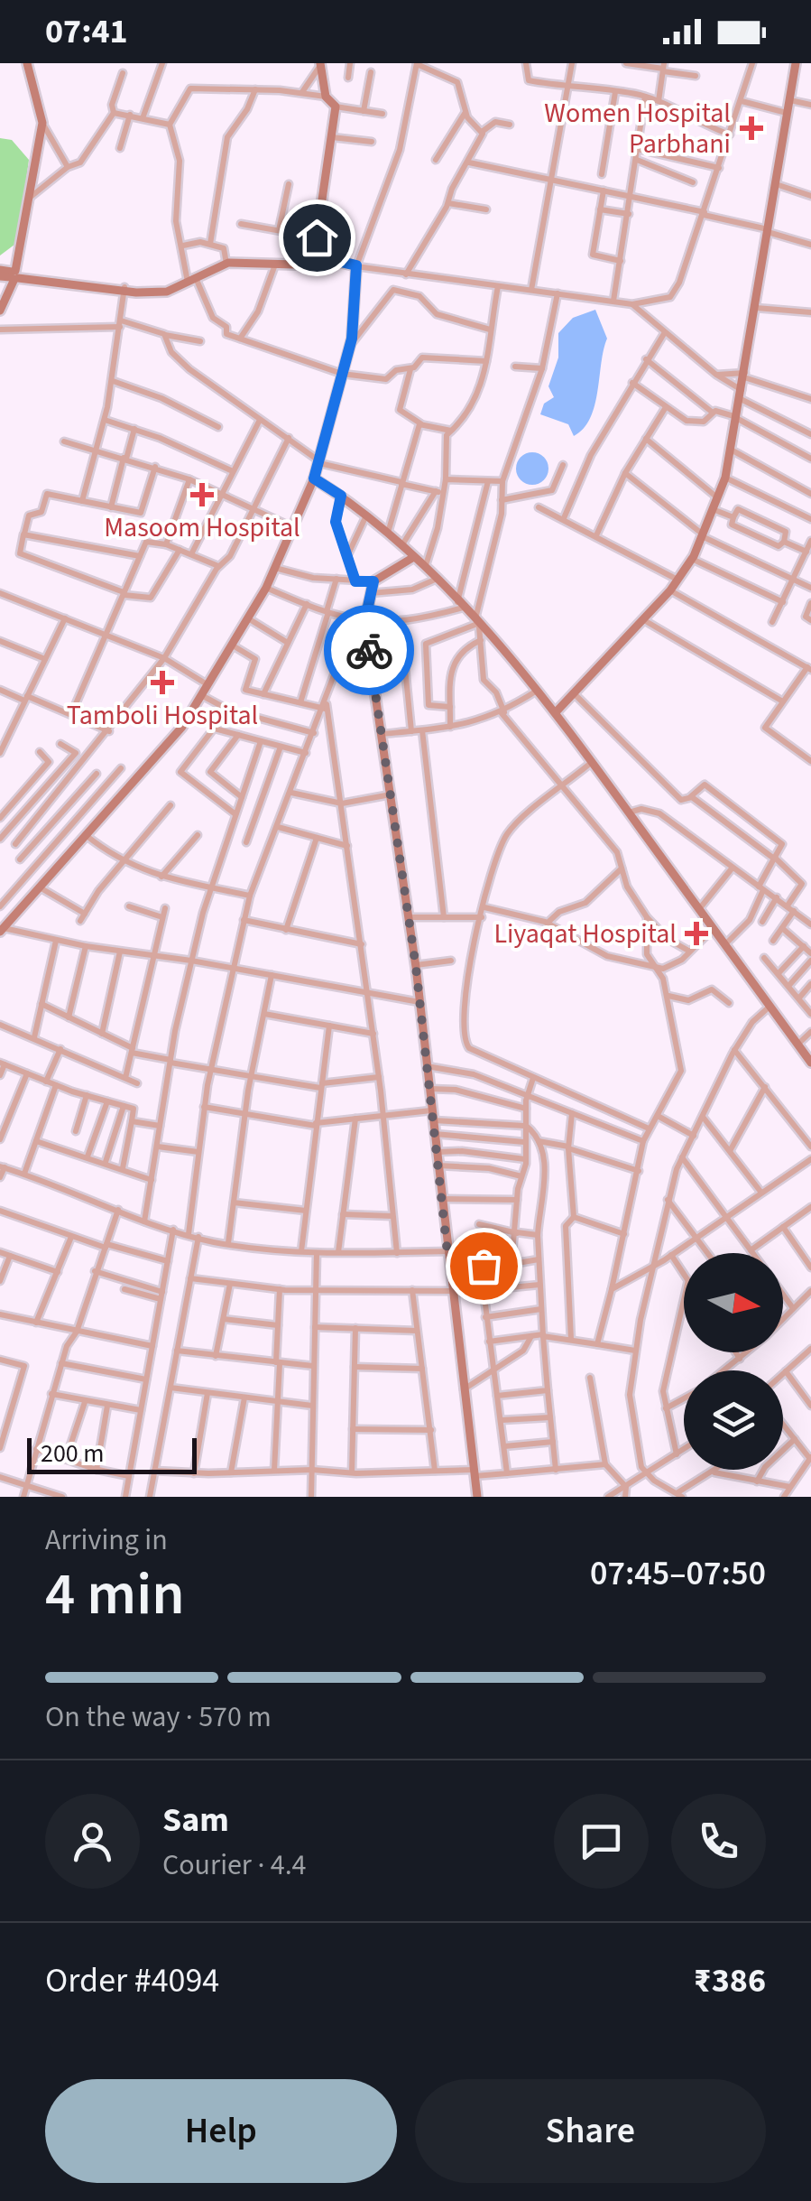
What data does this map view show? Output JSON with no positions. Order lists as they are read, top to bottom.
{
  "places": {
    "health": [
      "Women Hospital Parbhani",
      "Masoom Hospital",
      "Tamboli Hospital",
      "Liyaqat Hospital"
    ]
  },
  "scale_bar": "200 m",
  "north": "right",
  "page": {
    "status": "07:41",
    "scale": "200 m",
    "heading": ["4 min", "Arriving in", "07:45–07:50"],
    "panel": [
      "Sam",
      "Courier · 4.4",
      "Order #4094",
      "₹386"
    ],
    "bar": "On the way · 570 m",
    "buttons": ["Help", "Share"]
  }
}
